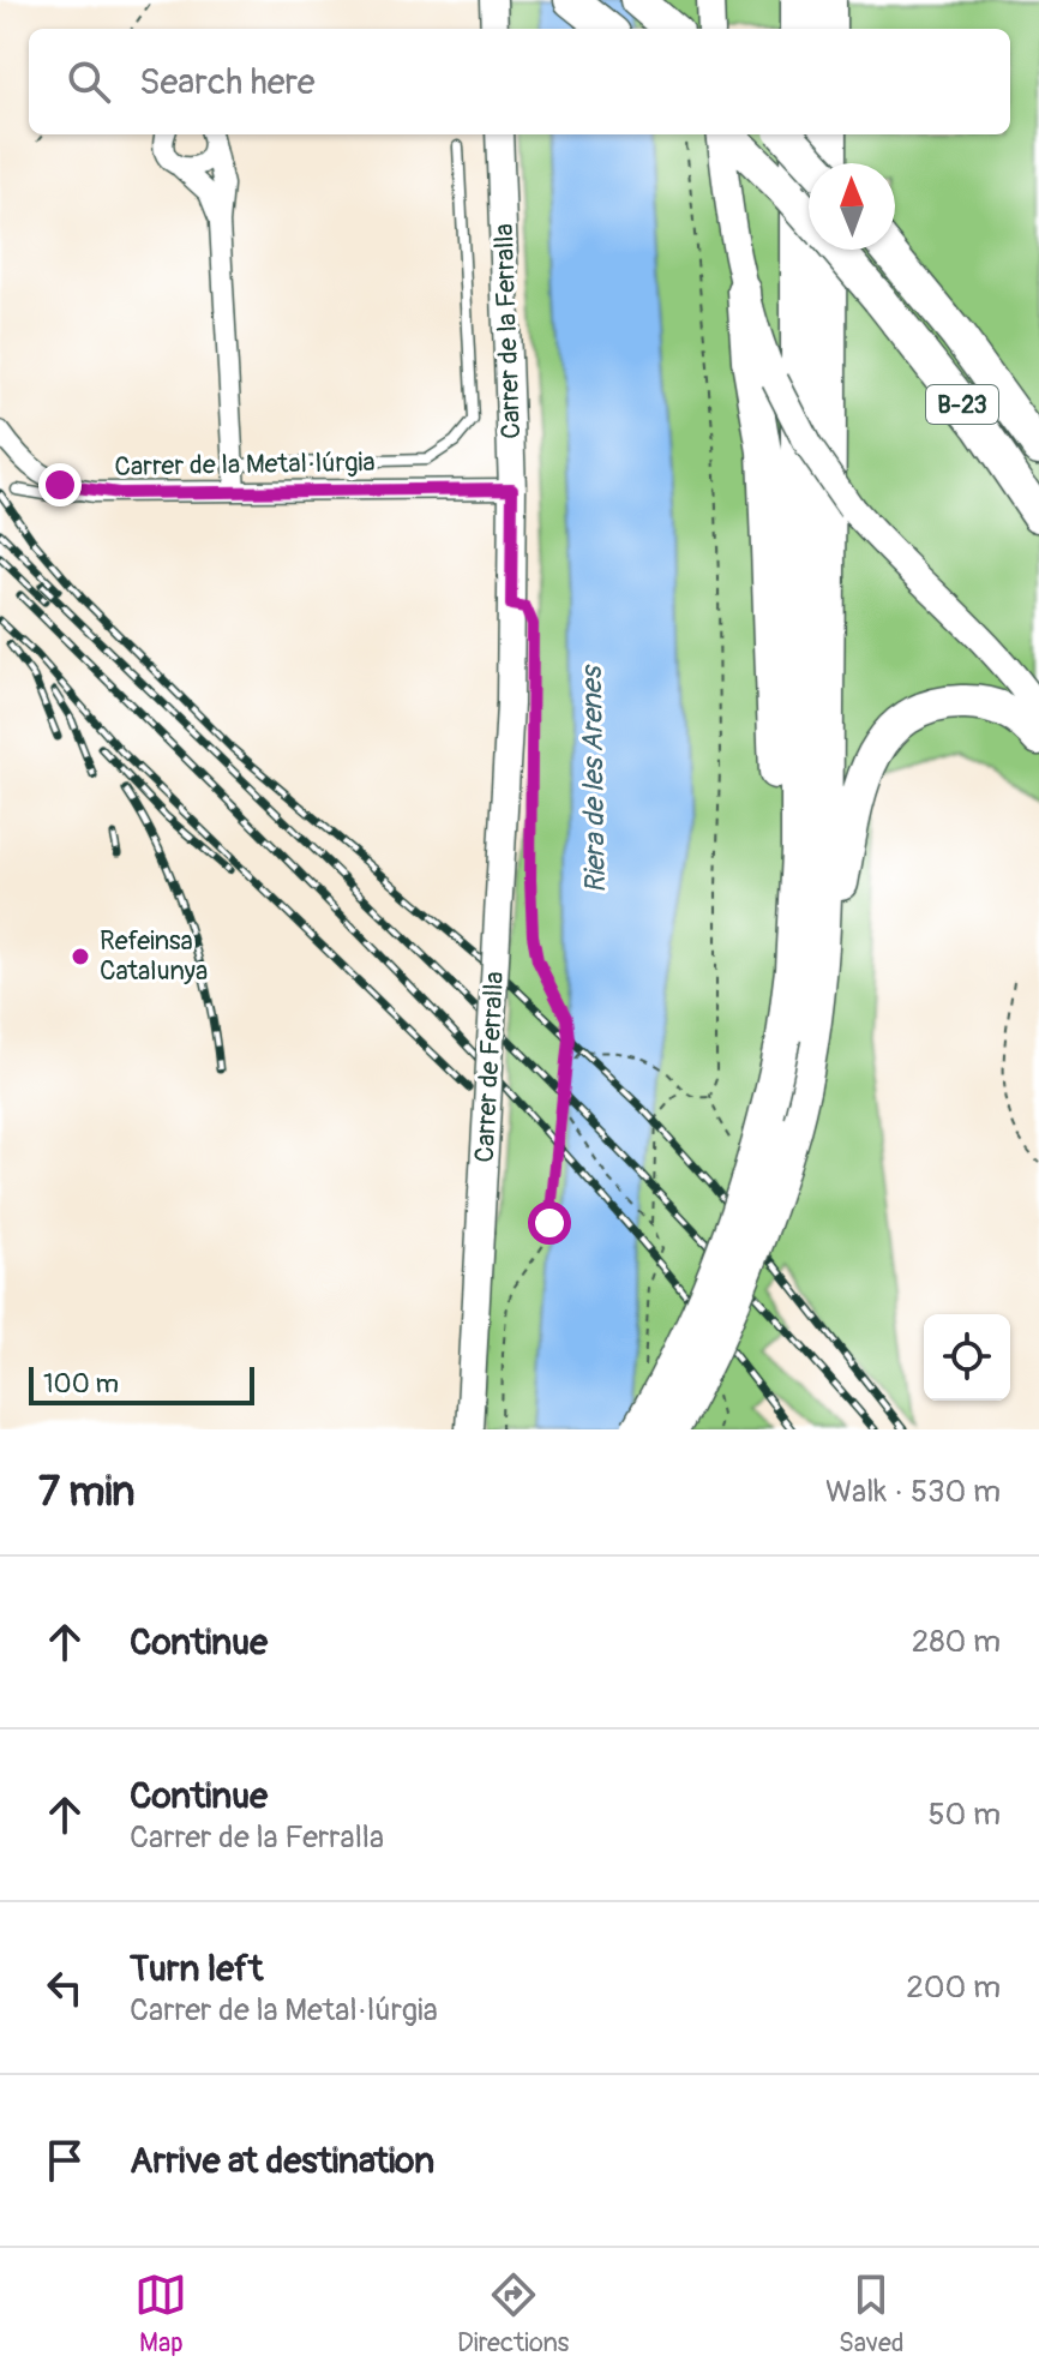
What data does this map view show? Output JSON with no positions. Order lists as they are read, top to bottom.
{
  "streets": {
    "highway": ["B-23"],
    "street": ["Carrer de la Ferralla", "Carrer de la Metal·lúrgia", "Carrer de Ferralla"]
  },
  "crossings": [
    ["Carrer de la Ferralla", "Carrer de la Metal·lúrgia"],
    ["Carrer de la Ferralla", "Carrer de Ferralla"]
  ],
  "water": ["Riera de les Arenes"],
  "places": ["Refeinsa Catalunya"],
  "scale_bar": "100 m",
  "north": "top",
  "page": {
    "search": "Search here",
    "scale": "100 m",
    "heading": ["7 min", "Walk · 530 m"],
    "list": [
      ["Continue", "280 m"],
      ["Continue", "Carrer de la Ferralla", "50 m"],
      ["Turn left", "Carrer de la Metal·lúrgia", "200 m"],
      "Arrive at destination"
    ],
    "nav": ["Map", "Directions", "Saved"]
  }
}
